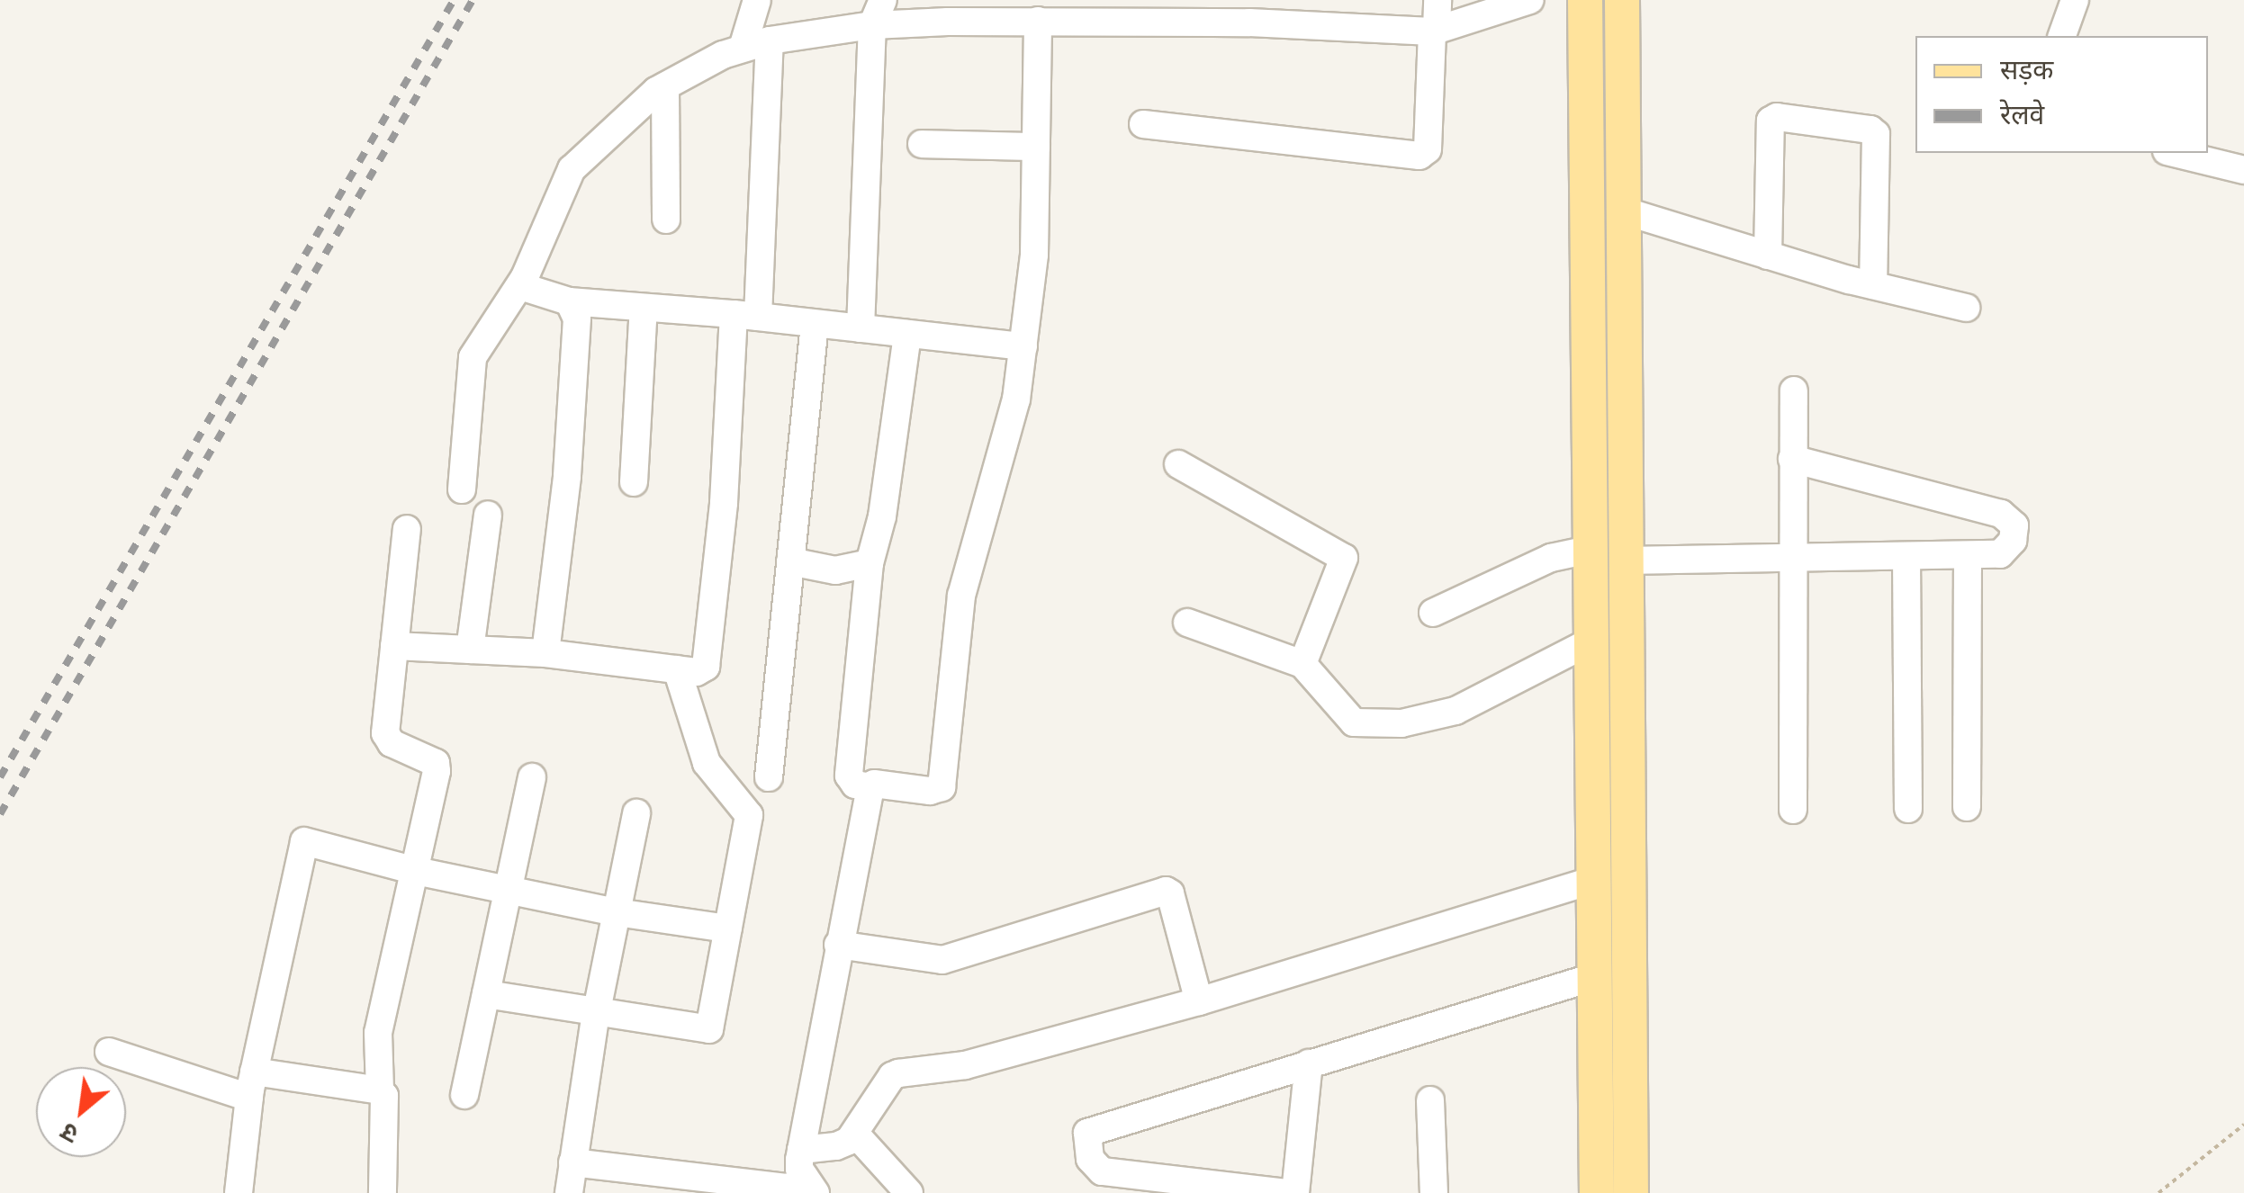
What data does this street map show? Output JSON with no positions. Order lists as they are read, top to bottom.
{
  "legend": ["सड़क", "रेलवे"],
  "north": "bottom left"
}
